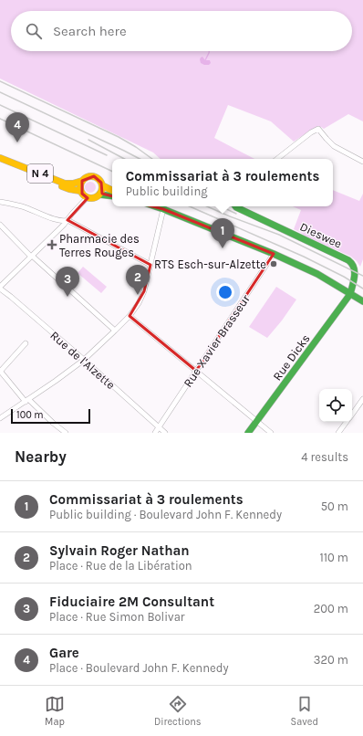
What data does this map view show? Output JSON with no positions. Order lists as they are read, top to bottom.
{
  "streets": {
    "main road": ["N 4", "Dieswee", "Rue Dicks"],
    "street": ["Rue Xavier Brasseur", "Rue de l'Alzette"]
  },
  "crossings": [
    ["Dieswee", "Rue Dicks"],
    ["Rue Xavier Brasseur", "Rue de l'Alzette"]
  ],
  "places": {
    "health": ["Pharmacie des Terres Rouges"],
    "other": ["RTS Esch-sur-Alzette"]
  },
  "scale_bar": "100 m",
  "page": {
    "search": "Search here",
    "pins": [
      "4",
      "1",
      "2",
      "3"
    ],
    "popup": ["Commissariat à 3 roulements", "Public building"],
    "scale": "100 m",
    "heading": ["Nearby", "4 results"],
    "list": [
      {
        "mark": "1",
        "name": "Commissariat à 3 roulements",
        "note": "Public building · Boulevard John F. Kennedy",
        "value": "50 m"
      },
      {
        "mark": "2",
        "name": "Sylvain Roger Nathan",
        "note": "Place · Rue de la Libération",
        "value": "110 m"
      },
      {
        "mark": "3",
        "name": "Fiduciaire 2M Consultant",
        "note": "Place · Rue Simon Bolivar",
        "value": "200 m"
      },
      {
        "mark": "4",
        "name": "Gare",
        "note": "Place · Boulevard John F. Kennedy",
        "value": "320 m"
      }
    ],
    "nav": ["Map", "Directions", "Saved"]
  }
}
